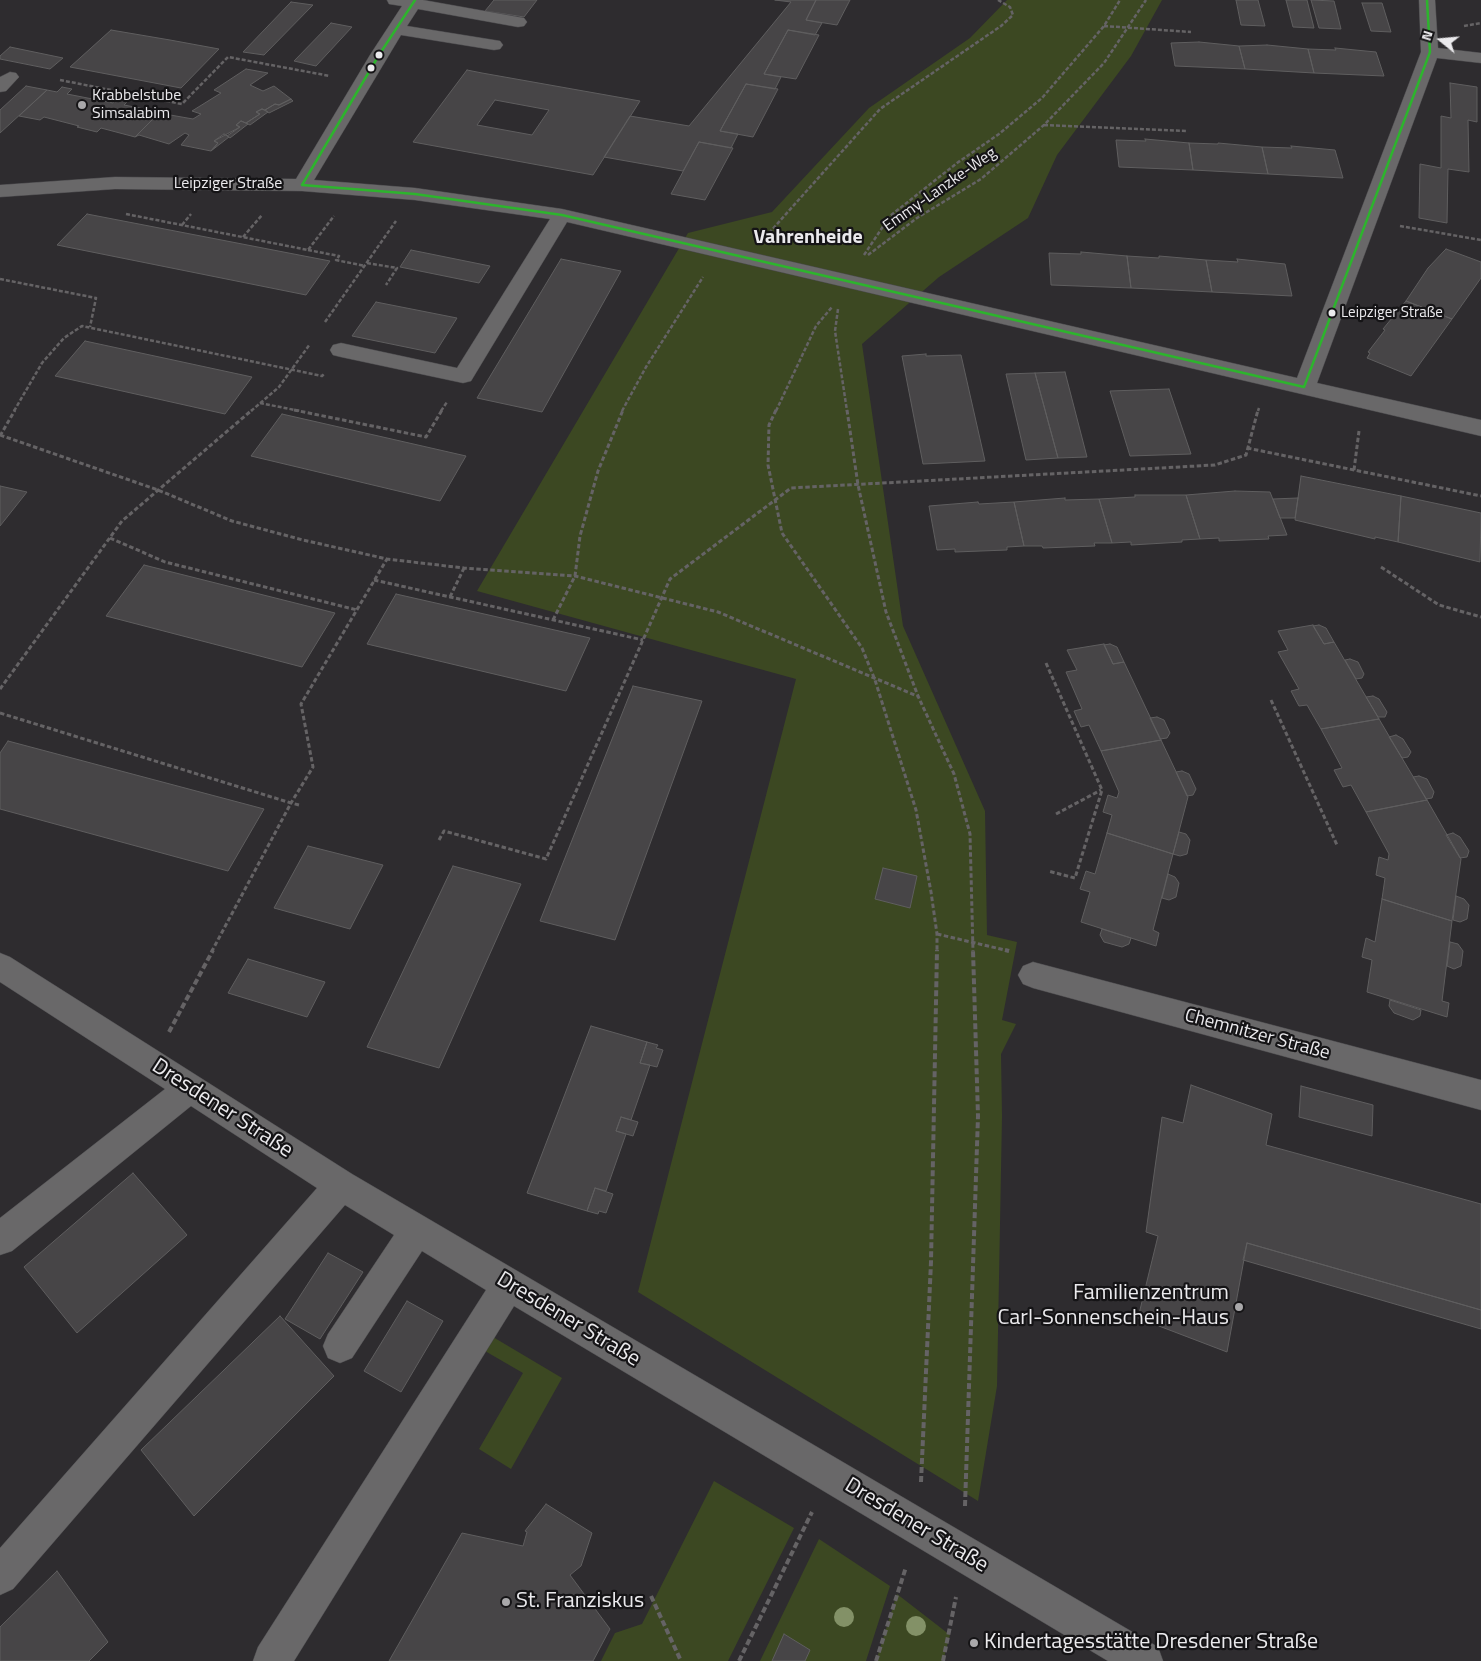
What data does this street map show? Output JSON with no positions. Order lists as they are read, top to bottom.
{
  "streets": {
    "street": ["Leipziger Straße", "Chemnitzer Straße", "Dresdener Straße"],
    "path": ["Emmy-Lanzke-Weg"]
  },
  "districts": ["Vahrenheide"],
  "places": [
    "Krabbelstube Simsalabim",
    "Leipziger Straße",
    "Familienzentrum Carl-Sonnenschein-Haus",
    "St. Franziskus",
    "Kindertagesstätte Dresdener Straße"
  ],
  "north": "left"
}
